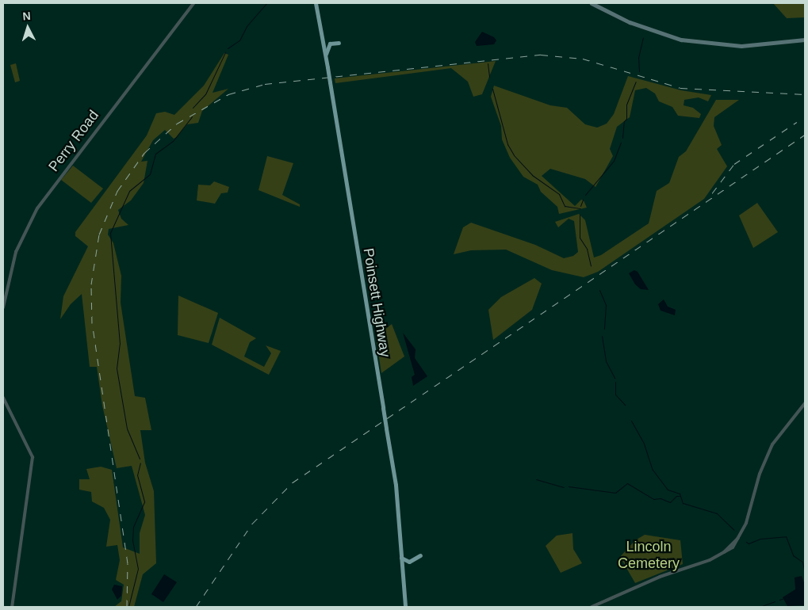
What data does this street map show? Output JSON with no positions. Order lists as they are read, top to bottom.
{
  "streets": {
    "highway": ["Poinsett Highway"],
    "street": ["Perry Road"]
  },
  "parks": ["Lincoln Cemetery"],
  "north": "top"
}
